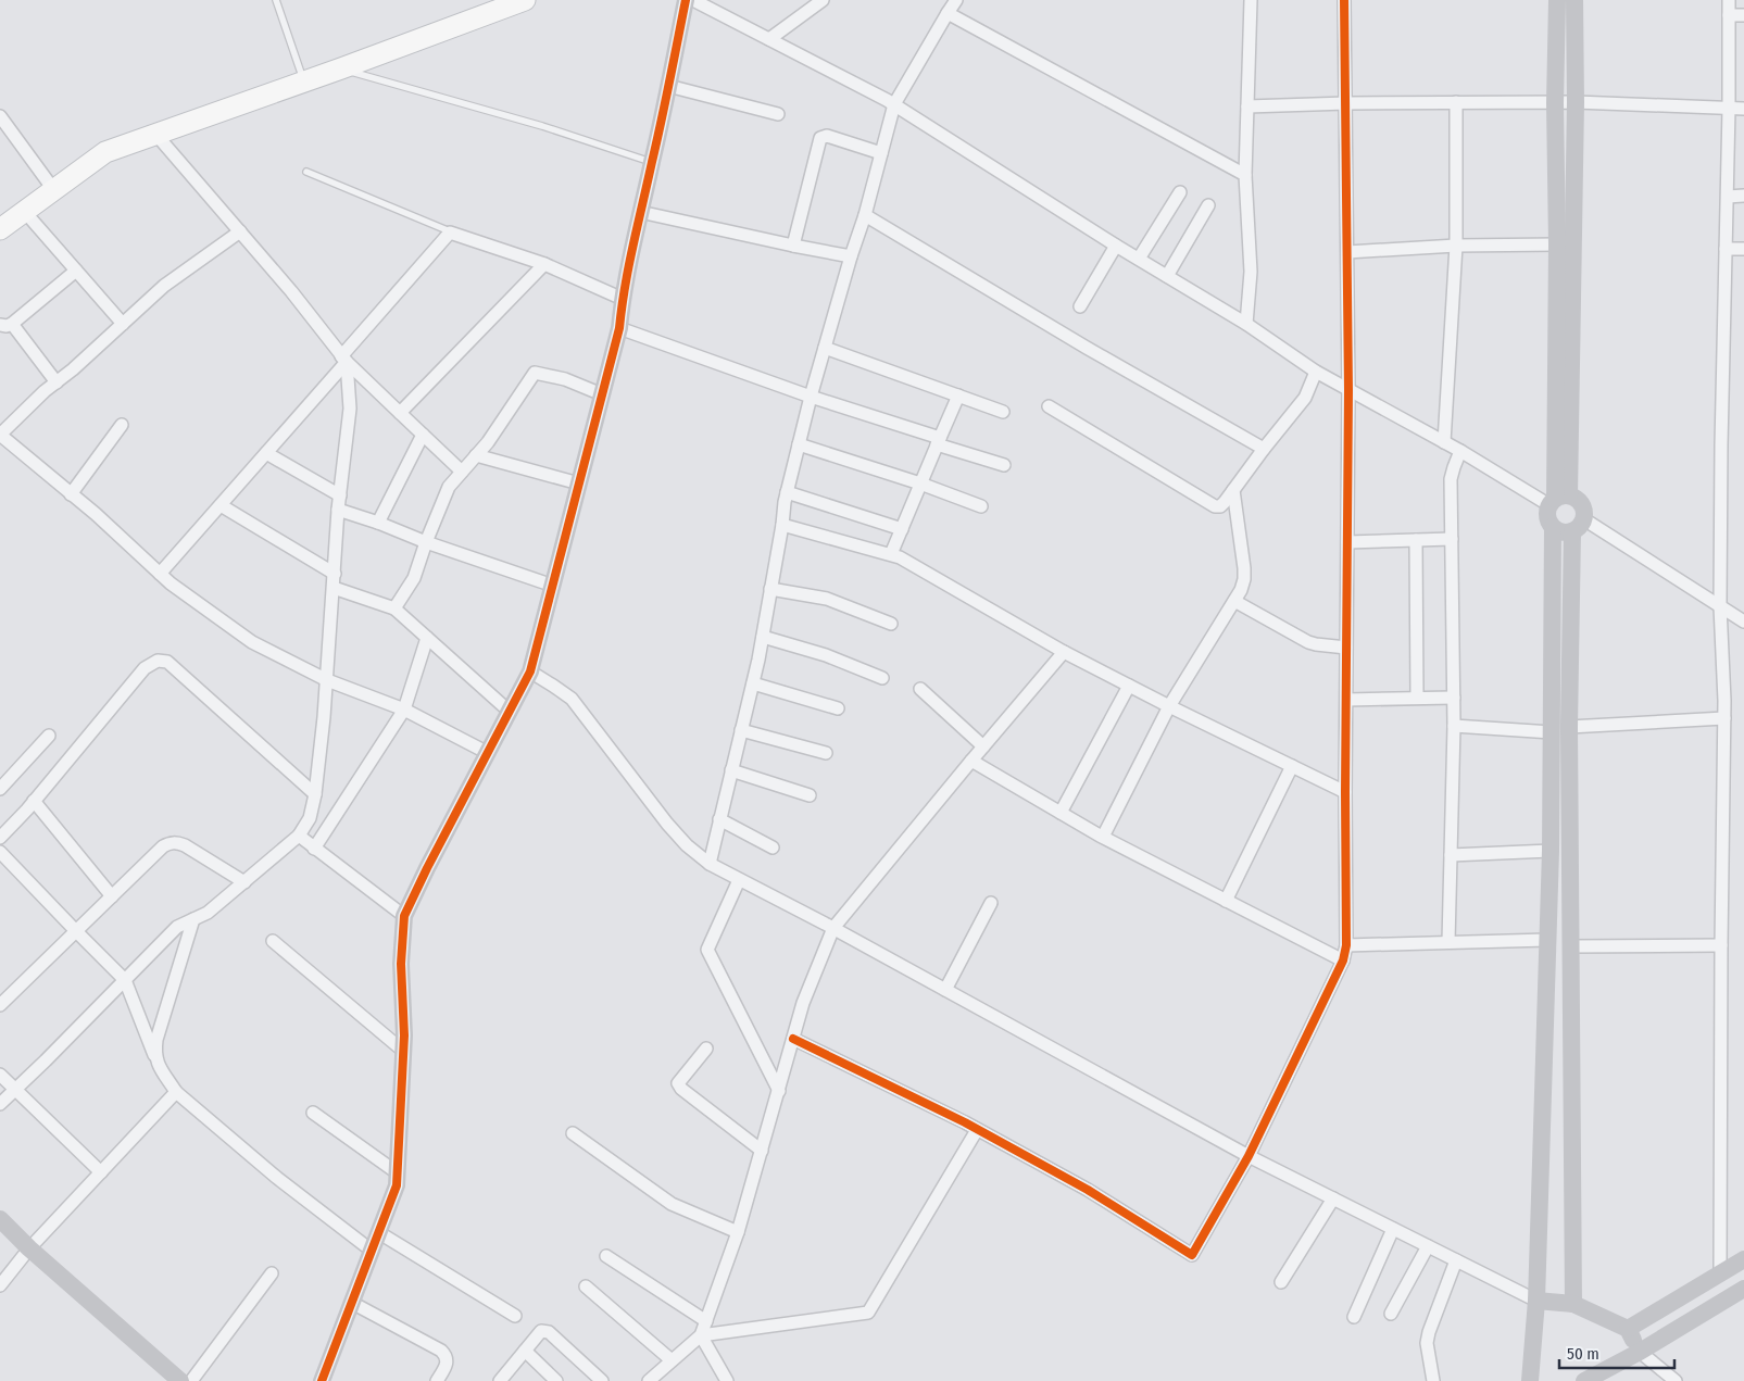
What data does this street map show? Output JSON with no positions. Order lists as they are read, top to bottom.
{
  "scale_bar": "50 m"
}
